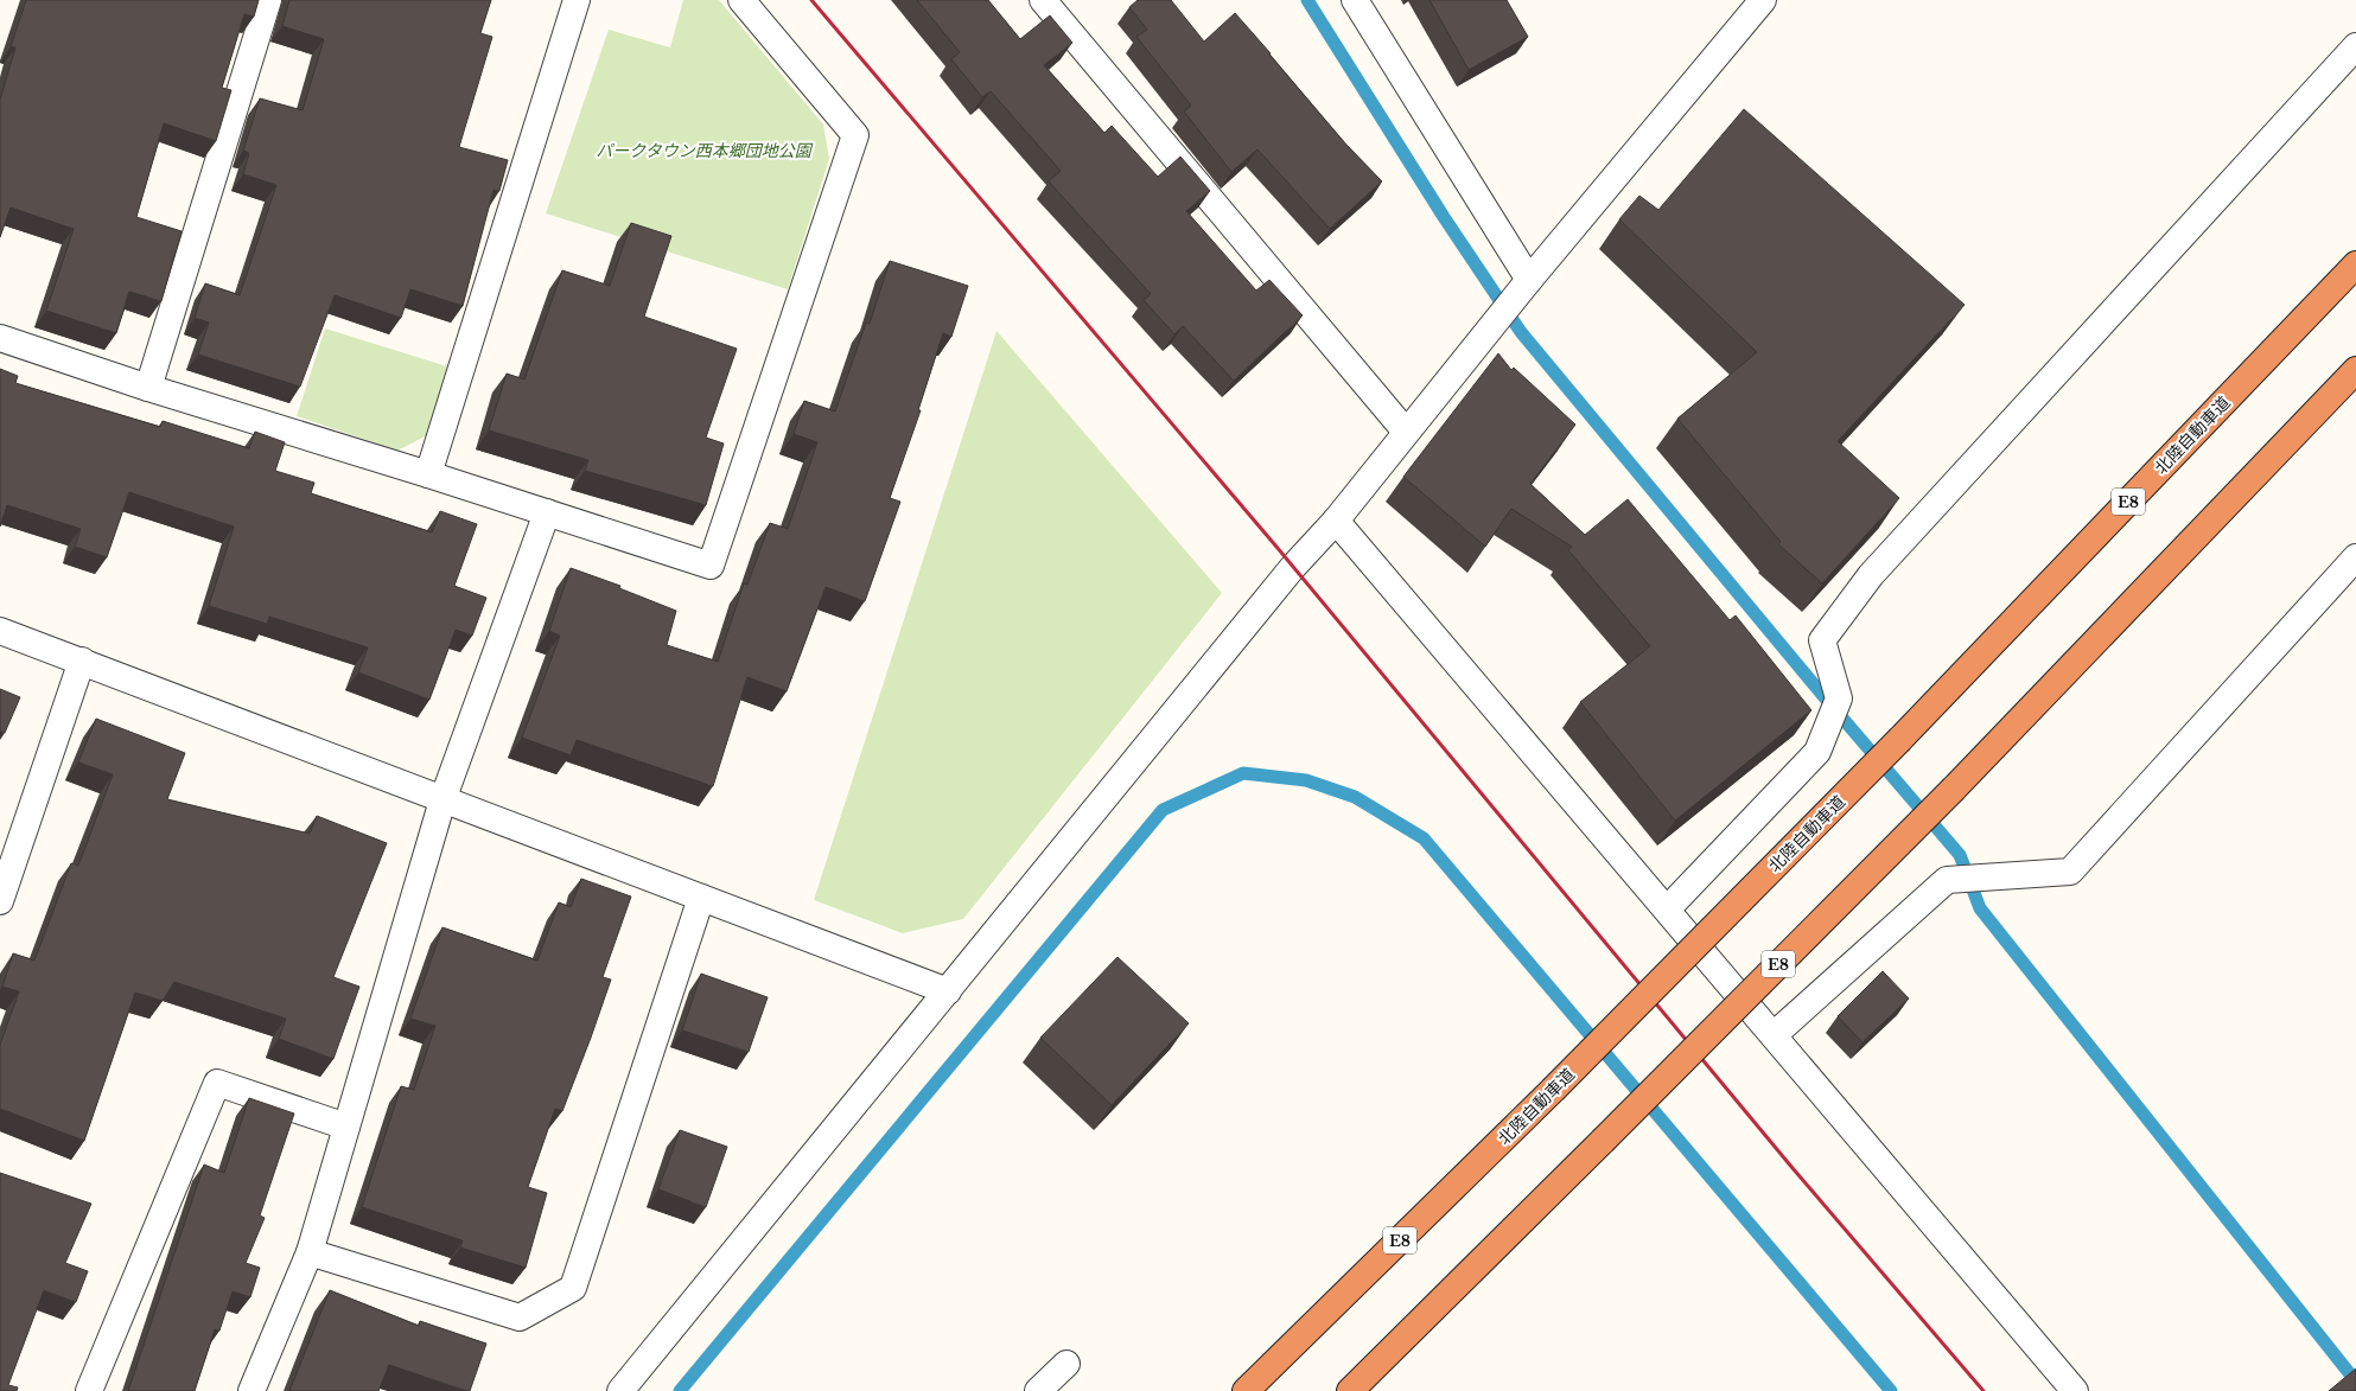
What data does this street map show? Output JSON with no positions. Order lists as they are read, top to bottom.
{
  "streets": {
    "highway": ["北陸自動車道", "E8"]
  },
  "parks": ["パークタウン西本郷団地公園"]
}
